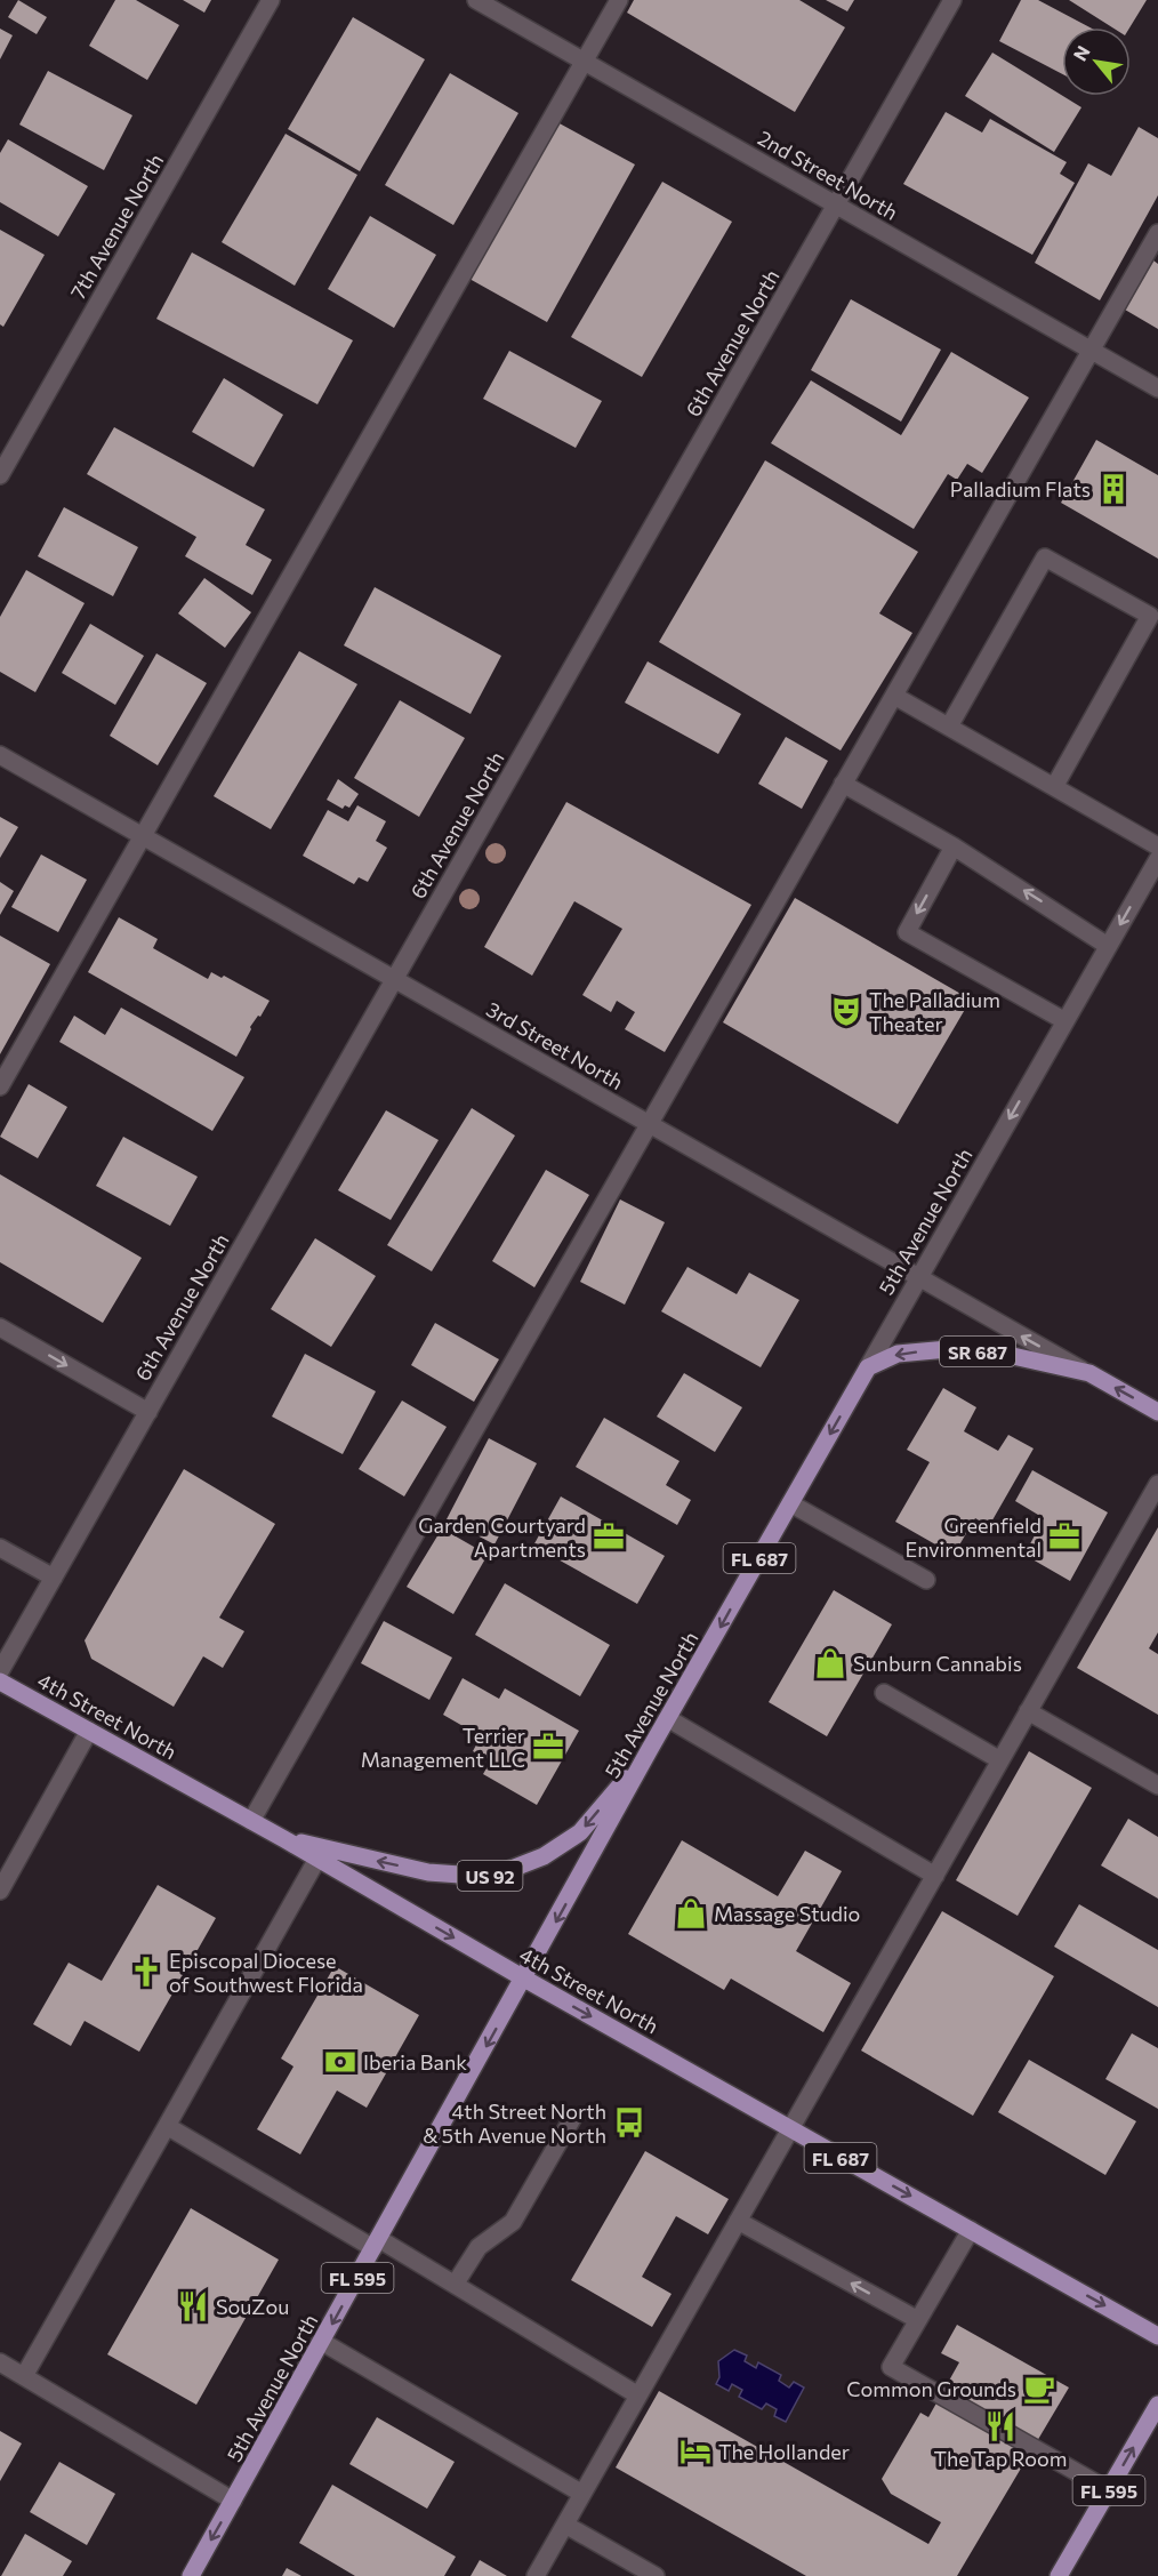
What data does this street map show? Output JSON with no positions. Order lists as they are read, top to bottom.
{
  "streets": {
    "main road": [
      "3rd Street North",
      "5th Avenue North",
      "SR 687",
      "FL 687",
      "4th Street North",
      "US 92",
      "FL 595"
    ],
    "street": ["2nd Street North", "7th Avenue North", "6th Avenue North"]
  },
  "crossings": [
    ["2nd Street North", "6th Avenue North"],
    ["6th Avenue North", "3rd Street North"],
    ["3rd Street North", "5th Avenue North"],
    ["5th Avenue North", "4th Street North"],
    ["5th Avenue North", "US 92"],
    ["4th Street North", "US 92"]
  ],
  "one_way": ["5th Avenue North", "4th Street North"],
  "places": {
    "building": ["Palladium Flats"],
    "theatre": ["The Palladium Theater"],
    "office": ["Garden Courtyard Apartments", "Greenfield Environmental", "Terrier Management LLC"],
    "shop": ["Sunburn Cannabis", "Massage Studio"],
    "church": ["Episcopal Diocese of Southwest Florida"],
    "bank": ["Iberia Bank"],
    "bus stop": ["4th Street North & 5th Avenue North"],
    "restaurant": ["SouZou", "The Tap Room"],
    "cafe": ["Common Grounds"],
    "hotel": ["The Hollander"]
  },
  "north": "top left"
}
